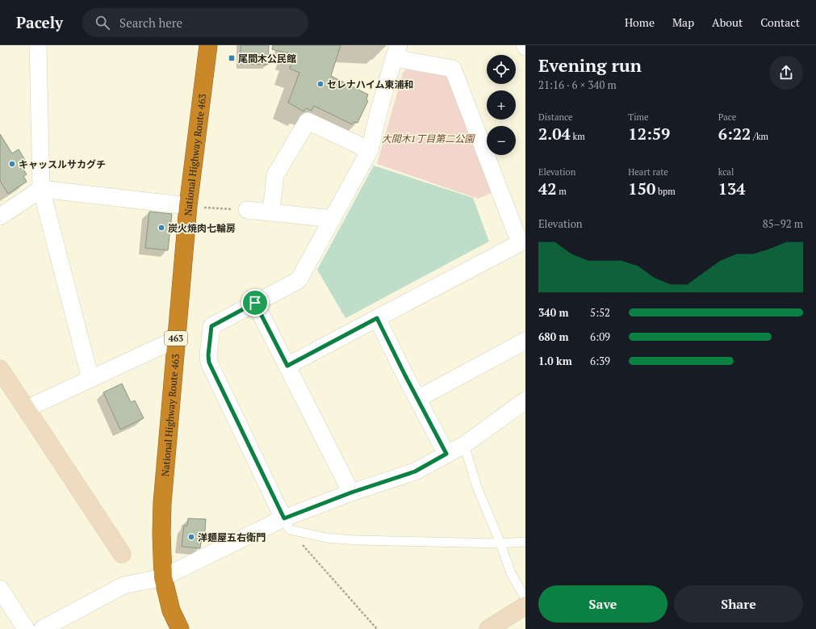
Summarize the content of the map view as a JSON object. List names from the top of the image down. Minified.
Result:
{"streets":{"highway":["National Highway Route 463","463"]},"parks":["大間木1丁目第二公園"],"places":{"transit":["尾間木公民館"],"other":["セレナハイム東浦和","キャッスルサカグチ","炭火焼肉七輪房","洋麺屋五右衛門"]},"page":{"header":"Pacely","search":"Search here","nav":["Home","Map","About","Contact"],"heading":["Evening run","21:16 · 6 × 340 m"],"map_buttons":["+","−"],"stats":[["Distance","2.04 km"],["Time","12:59"],["Pace","6:22 /km"],["Elevation","42 m"],["Heart rate","150 bpm"],["kcal","134"]],"chart":["Elevation","85–92 m"],"list":[{"name":"340 m","note":"5:52"},{"name":"680 m","note":"6:09"},{"name":"1.0 km","note":"6:39"}],"buttons":["Save","Share"]}}
